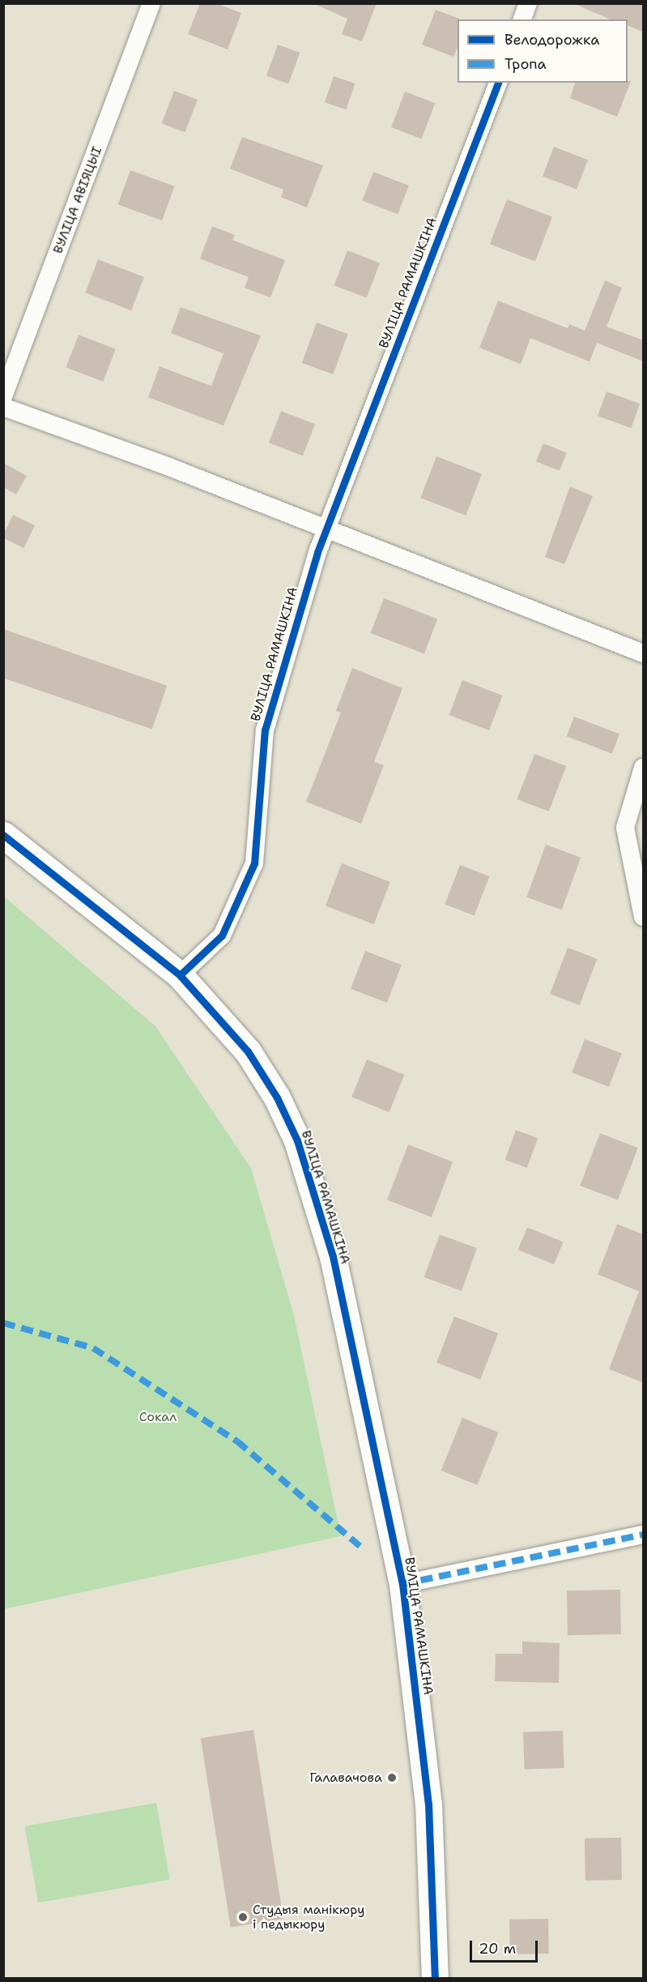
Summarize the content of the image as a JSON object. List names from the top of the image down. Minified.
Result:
{"streets":{"street":["ВУЛІЦА АВІЯЦЫІ","ВУЛІЦА РАМАШКІНА"]},"parks":["Сокал"],"places":["Галавачова","Студыя манікюру і педыкюру"],"legend":["Велодорожка","Тропа"],"scale_bar":"20 m"}
